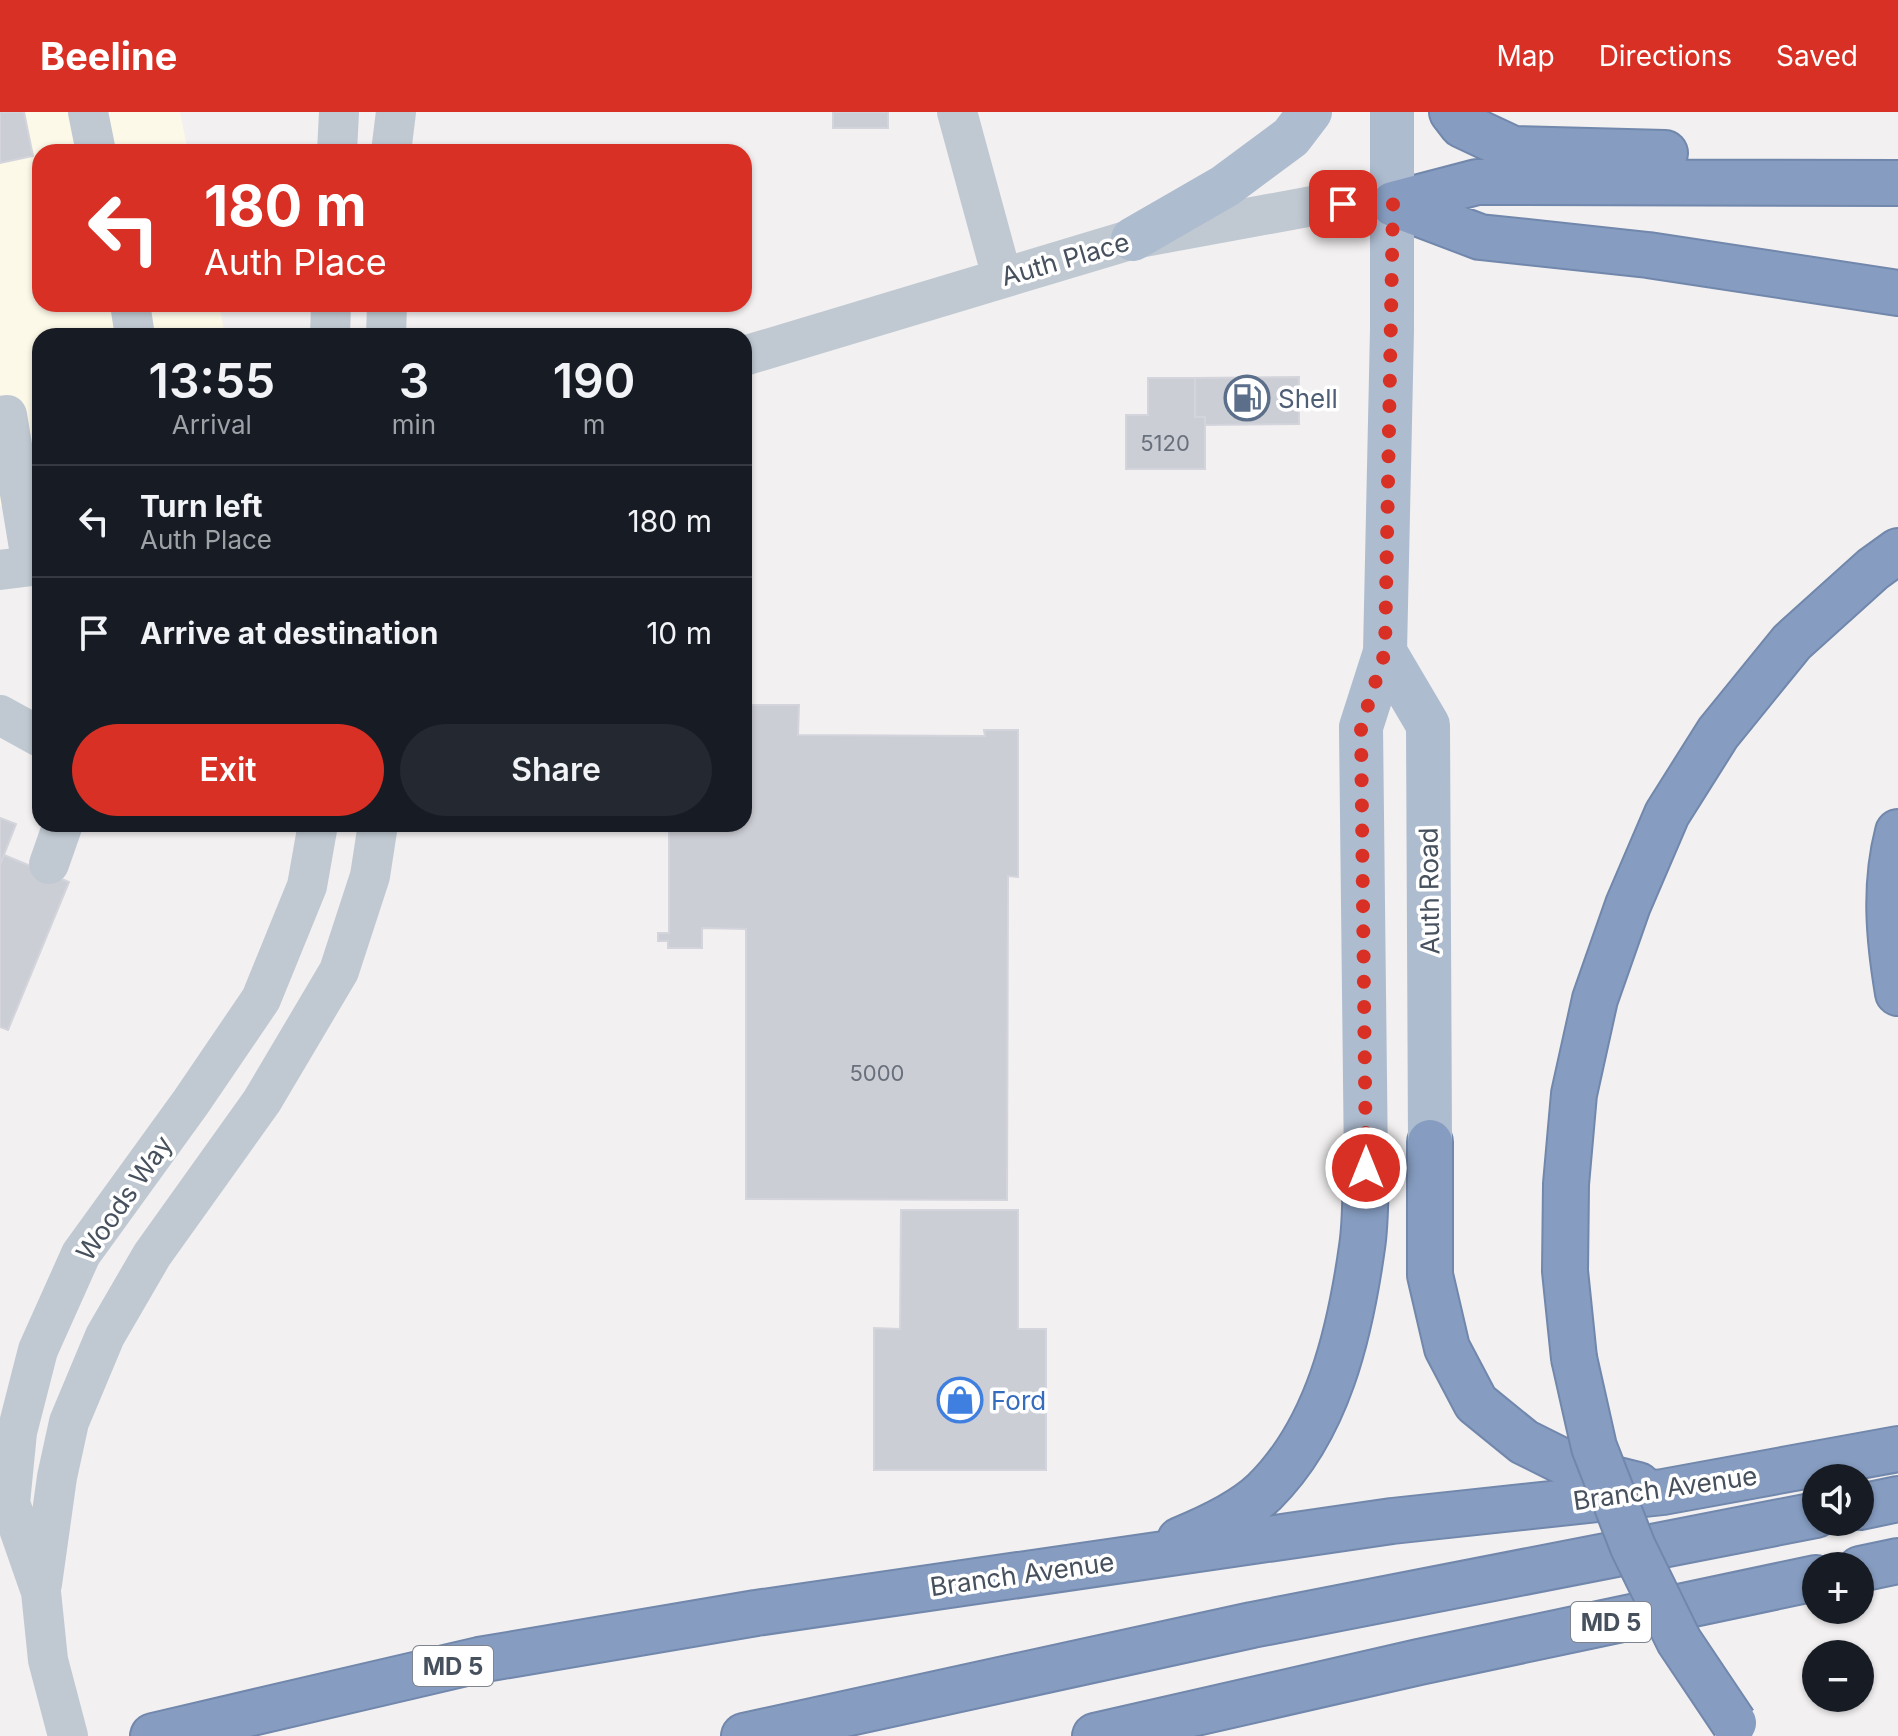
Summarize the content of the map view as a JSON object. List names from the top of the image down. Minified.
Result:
{"streets":{"highway":["Branch Avenue","MD 5"],"main road":["Auth Road"],"street":["Auth Place","Woods Way"]},"places":{"fuel station":["Shell"],"shop":["Ford"]},"house_numbers":["5120","5000"],"page":{"header":"Beeline","nav":["Map","Directions","Saved"],"turn":["180 m","Auth Place"],"eta":["13:55","Arrival","3","min","190","m"],"list":[{"name":"Turn left","note":"Auth Place","value":"180 m"},{"name":"Arrive at destination","value":"10 m"}],"buttons":["Exit","Share"],"map_buttons":["+","−"]}}
